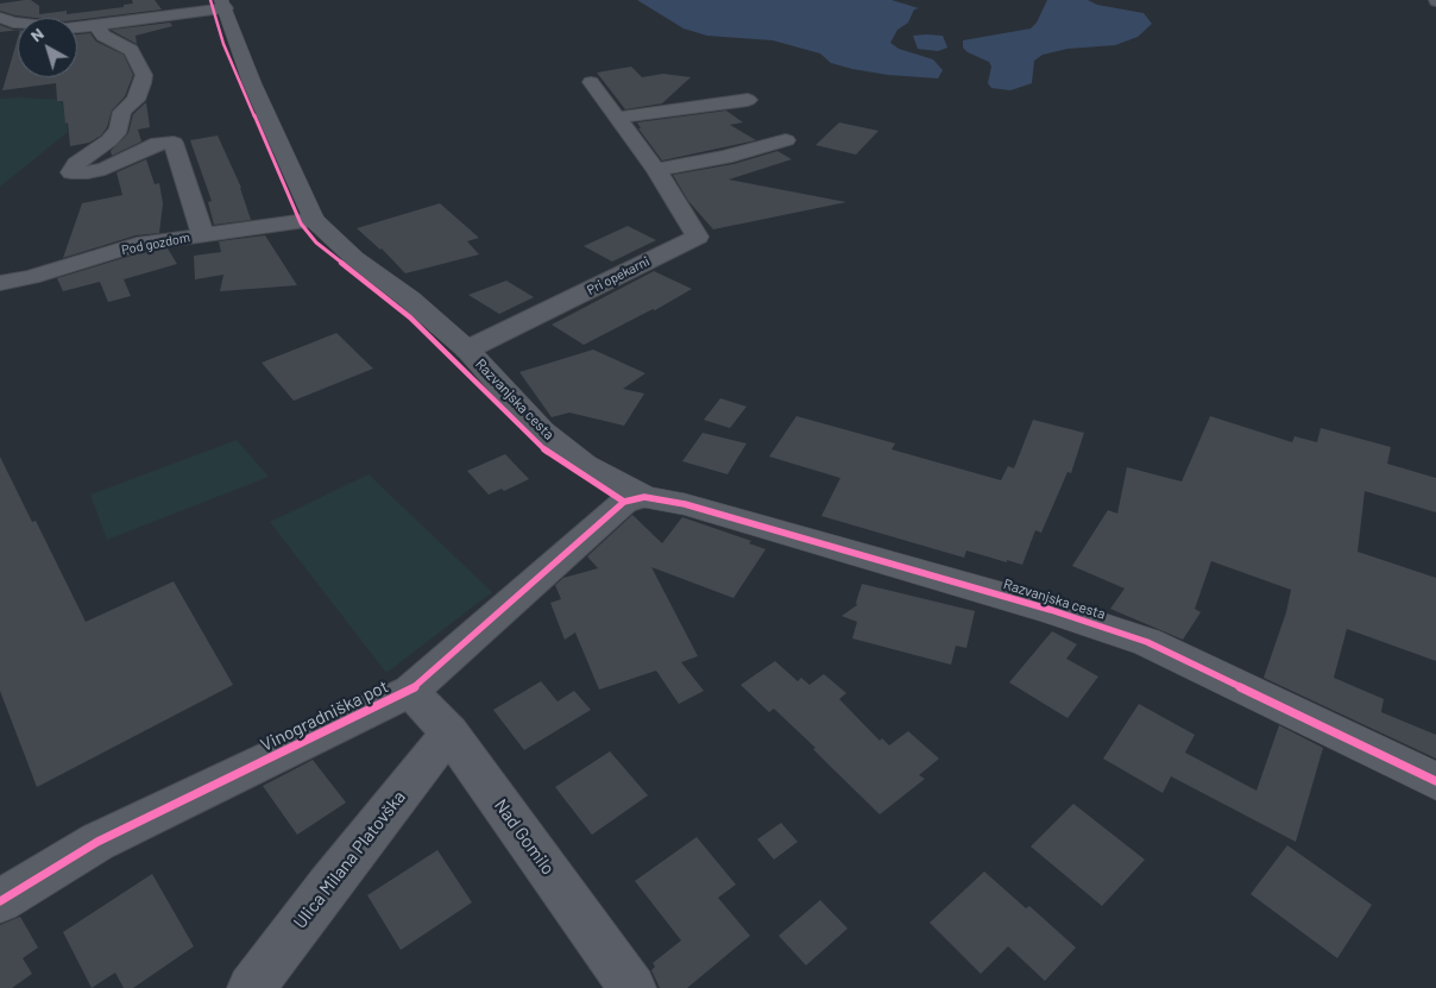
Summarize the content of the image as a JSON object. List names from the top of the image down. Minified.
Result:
{"streets":{"street":["Pod gozdom","Pri opekarni","Razvanjska cesta","Vinogradniška pot","Nad Gomilo","Ulica Milana Platovška"]},"crossings":[["Pod gozdom","Razvanjska cesta"],["Pri opekarni","Razvanjska cesta"],["Razvanjska cesta","Vinogradniška pot"],["Vinogradniška pot","Nad Gomilo"],["Nad Gomilo","Ulica Milana Platovška"]],"north":"top left"}
